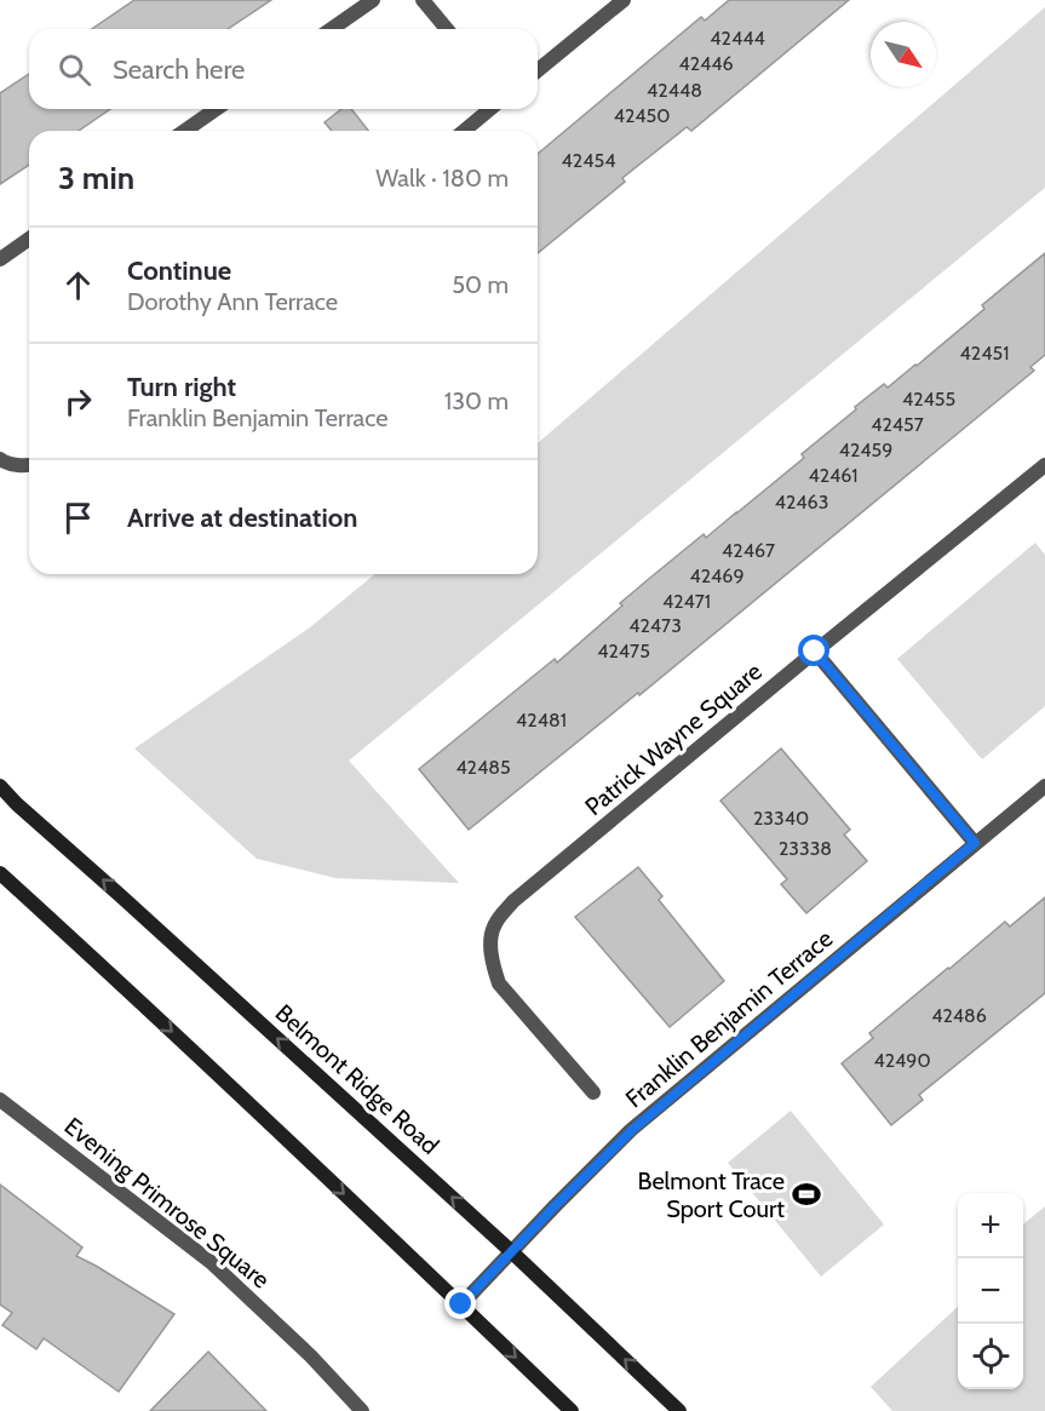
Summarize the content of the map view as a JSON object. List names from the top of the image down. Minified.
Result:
{"streets":{"main road":["Belmont Ridge Road"],"street":["Patrick Wayne Square","Franklin Benjamin Terrace","Evening Primrose Square"]},"crossings":[["Franklin Benjamin Terrace","Belmont Ridge Road"]],"places":{"sports":["Belmont Trace Sport Court"]},"house_numbers":["42444","42446","42448","42450","42454","42451","42455","42457","42459","42461","42463","42467","42469","42471","42473","42475","42481","42485","23340","23338","42486","42490"],"north":"bottom right","page":{"search":"Search here","heading":["3 min","Walk · 180 m"],"list":[["Continue","Dorothy Ann Terrace","50 m"],["Turn right","Franklin Benjamin Terrace","130 m"],"Arrive at destination"],"map_buttons":["+","−"]}}
